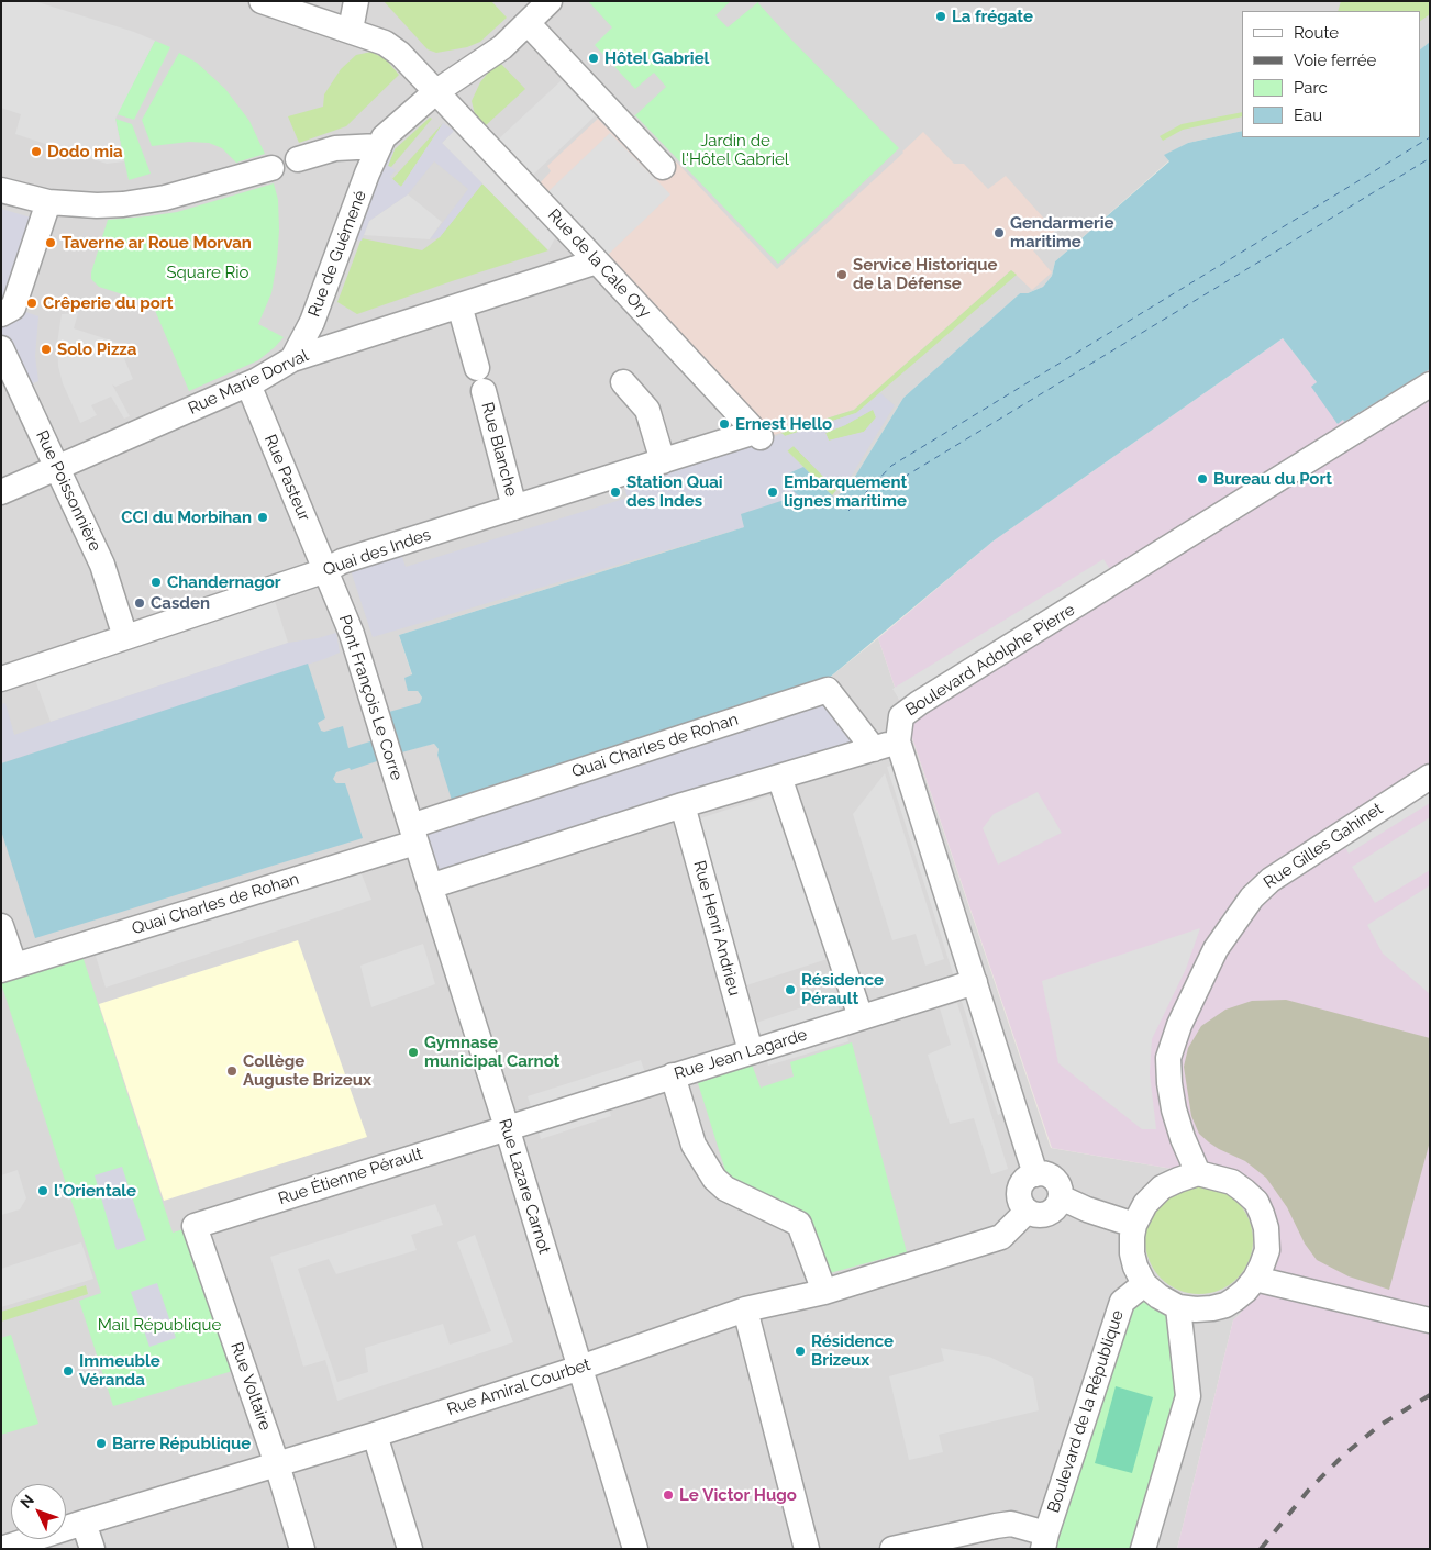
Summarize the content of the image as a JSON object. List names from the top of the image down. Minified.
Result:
{"streets":{"street":["Rue de Guémené","Rue de la Cale Ory","Rue Marie Dorval","Rue Blanche","Rue Pasteur","Rue Poissonnière","Quai des Indes","Boulevard Adolphe Pierre","Pont François Le Corre","Quai Charles de Rohan","Rue Gilles Gahinet","Rue Henri Andrieu","Rue Jean Lagarde","Rue Étienne Pérault","Rue Lazare Carnot","Rue Voltaire","Rue Amiral Courbet","Boulevard de la République"]},"crossings":[["Rue de Guémené","Rue Marie Dorval"],["Rue de la Cale Ory","Rue Marie Dorval"],["Rue de la Cale Ory","Quai des Indes"],["Rue Marie Dorval","Rue Blanche"],["Rue Marie Dorval","Rue Pasteur"],["Rue Marie Dorval","Rue Poissonnière"],["Rue Blanche","Quai des Indes"],["Rue Pasteur","Quai des Indes"],["Rue Pasteur","Pont François Le Corre"],["Rue Poissonnière","Quai des Indes"],["Quai des Indes","Pont François Le Corre"],["Boulevard Adolphe Pierre","Rue Jean Lagarde"],["Boulevard Adolphe Pierre","Rue Amiral Courbet"],["Pont François Le Corre","Quai Charles de Rohan"],["Pont François Le Corre","Rue Lazare Carnot"],["Quai Charles de Rohan","Rue Lazare Carnot"],["Rue Gilles Gahinet","Boulevard de la République"],["Rue Henri Andrieu","Rue Jean Lagarde"],["Rue Jean Lagarde","Rue Étienne Pérault"],["Rue Jean Lagarde","Rue Lazare Carnot"],["Rue Étienne Pérault","Rue Lazare Carnot"],["Rue Étienne Pérault","Rue Voltaire"],["Rue Lazare Carnot","Rue Amiral Courbet"],["Rue Voltaire","Rue Amiral Courbet"]],"parks":["Jardin de l'Hôtel Gabriel","Square Rio","Mail République"],"places":["La frégate","Hôtel Gabriel","Dodo mia","Gendarmerie maritime","Taverne ar Roue Morvan","Service Historique de la Défense","Crêperie du port","Solo Pizza","Ernest Hello","Bureau du Port","Station Quai des Indes","Embarquement lignes maritime","CCI du Morbihan","Chandernagor","Casden","Résidence Pérault","Gymnase municipal Carnot","Collège Auguste Brizeux","l'Orientale","Résidence Brizeux","Immeuble Véranda","Barre République","Le Victor Hugo"],"legend":["Route","Voie ferrée","Parc","Eau"],"north":"top left"}
